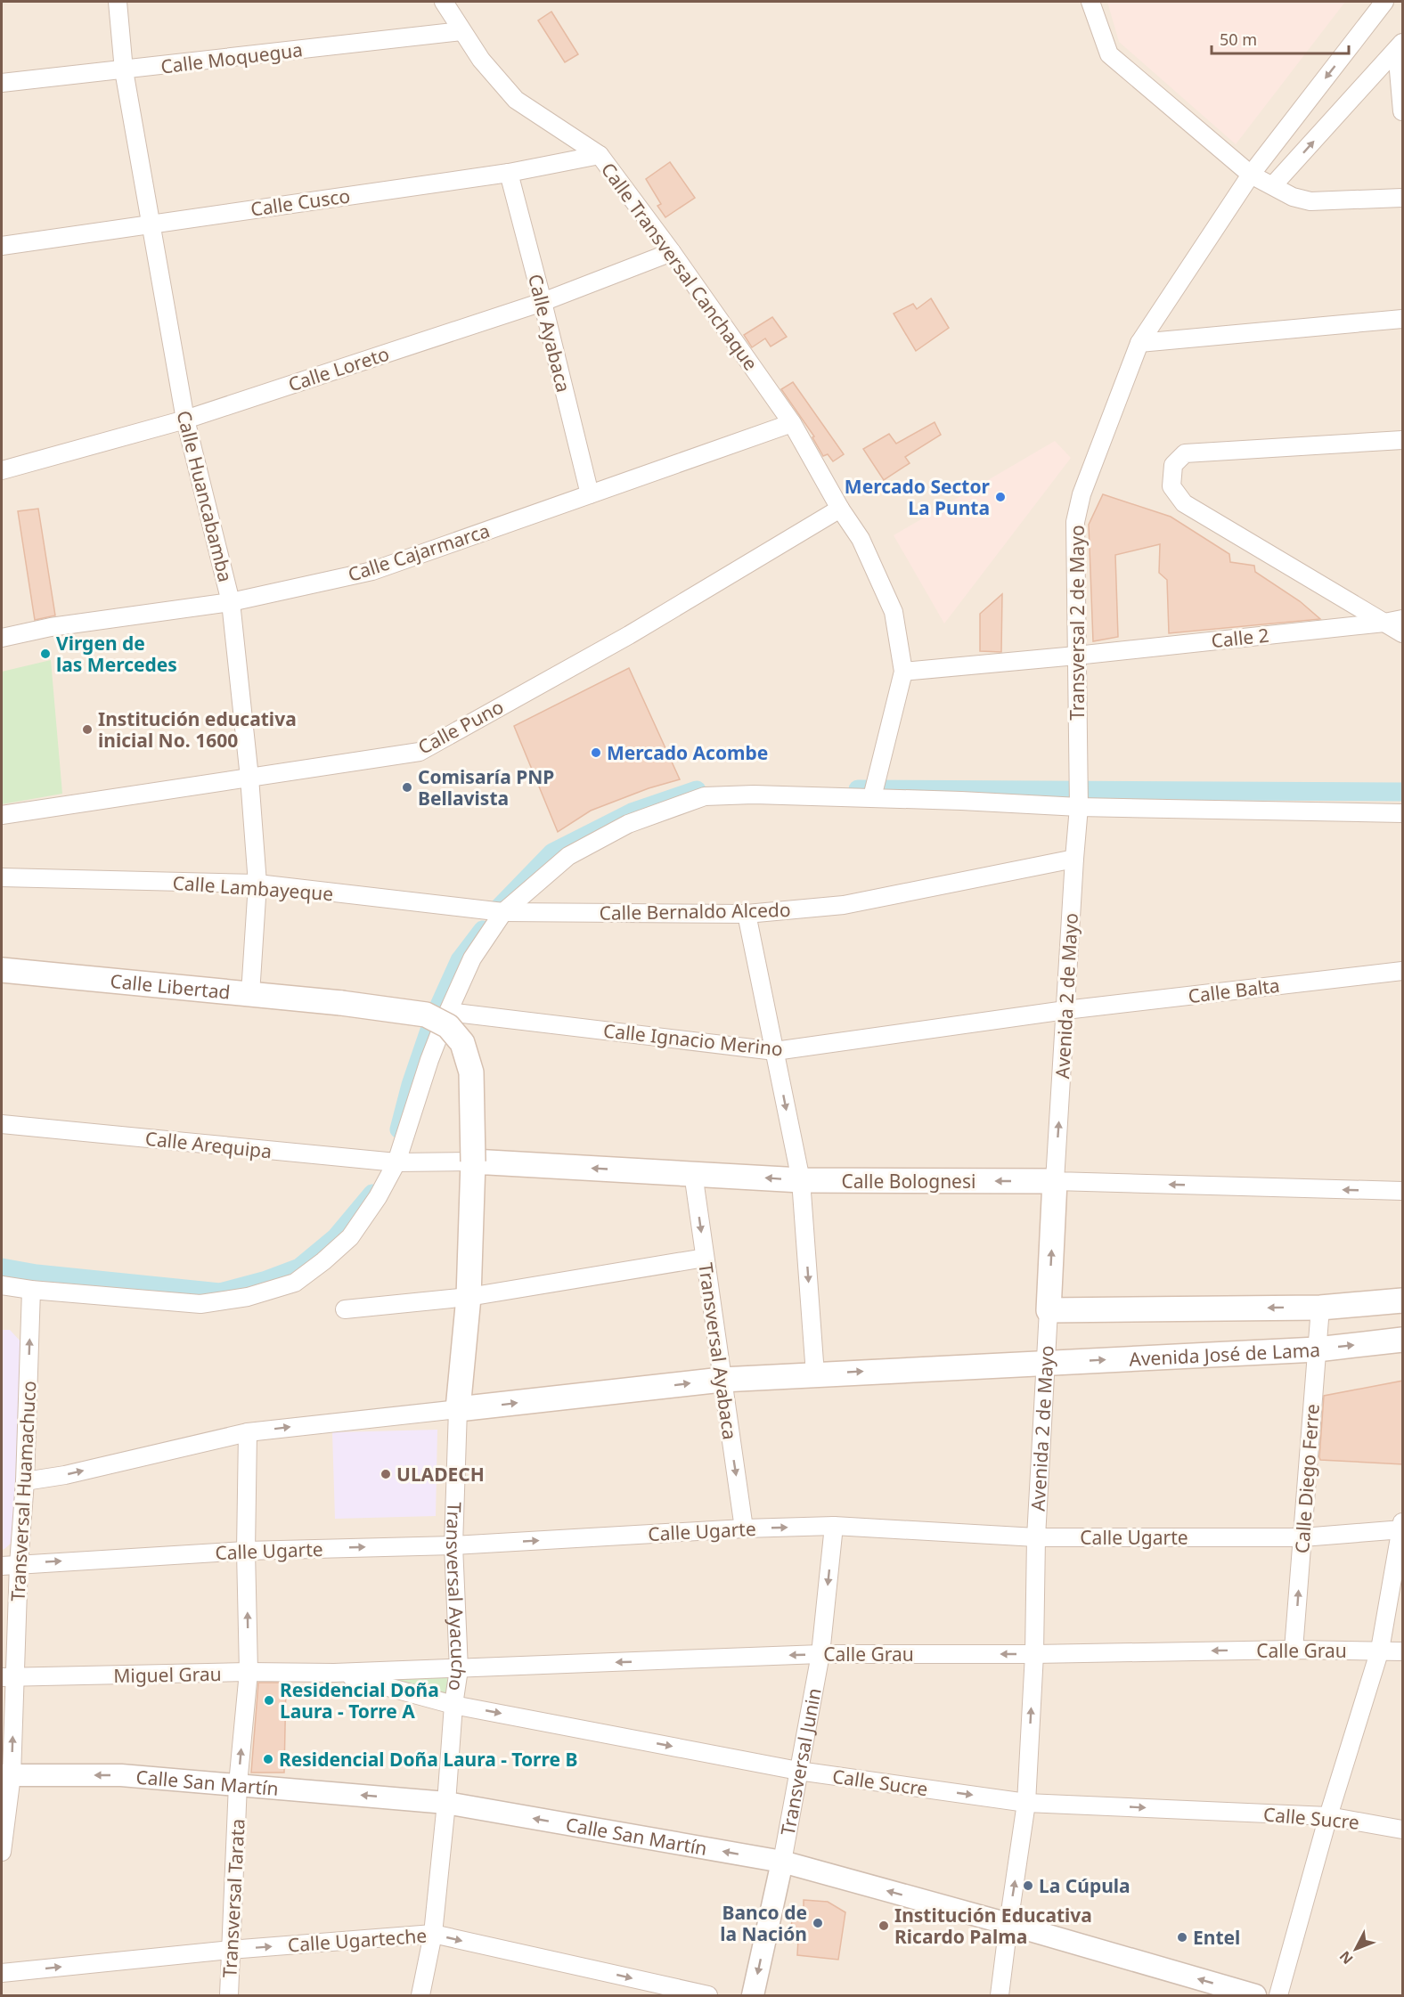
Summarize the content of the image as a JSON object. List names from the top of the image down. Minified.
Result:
{"streets":{"main road":["Calle Libertad","Avenida 2 de Mayo","Calle Bolognesi","Avenida José de Lama","Transversal Ayacucho"],"street":["Calle Moquegua","Calle Cusco","Calle Transversal Canchaque","Calle Ayabaca","Calle Loreto","Calle Huancabamba","Calle Cajarmarca","Transversal 2 de Mayo","Calle 2","Calle Puno","Calle Lambayeque","Calle Bernaldo Alcedo","Calle Balta","Calle Ignacio Merino","Calle Arequipa","Transversal Ayabaca","Calle Diego Ferre","Transversal Huamachuco","Calle Ugarte","Calle Grau","Miguel Grau","Transversal Junin","Calle San Martín","Calle Sucre","Transversal Tarata","Calle Ugarteche"]},"crossings":[["Calle Moquegua","Calle Transversal Canchaque"],["Calle Moquegua","Calle Huancabamba"],["Calle Cusco","Calle Transversal Canchaque"],["Calle Cusco","Calle Ayabaca"],["Calle Cusco","Calle Huancabamba"],["Calle Transversal Canchaque","Calle Loreto"],["Calle Transversal Canchaque","Calle Cajarmarca"],["Calle Transversal Canchaque","Calle 2"],["Calle Transversal Canchaque","Calle Puno"],["Calle Ayabaca","Calle Loreto"],["Calle Ayabaca","Calle Cajarmarca"],["Calle Loreto","Calle Huancabamba"],["Calle Huancabamba","Calle Cajarmarca"],["Calle Huancabamba","Calle Puno"],["Calle Huancabamba","Calle Lambayeque"],["Calle Huancabamba","Calle Libertad"],["Transversal 2 de Mayo","Calle 2"],["Transversal 2 de Mayo","Calle Bernaldo Alcedo"],["Transversal 2 de Mayo","Avenida 2 de Mayo"],["Calle Lambayeque","Calle Bernaldo Alcedo"],["Calle Bernaldo Alcedo","Avenida 2 de Mayo"],["Calle Libertad","Calle Bolognesi"],["Calle Libertad","Transversal Ayacucho"],["Calle Balta","Avenida 2 de Mayo"],["Calle Balta","Calle Ignacio Merino"],["Avenida 2 de Mayo","Calle Ignacio Merino"],["Avenida 2 de Mayo","Calle Bolognesi"],["Avenida 2 de Mayo","Avenida José de Lama"],["Avenida 2 de Mayo","Calle Ugarte"],["Avenida 2 de Mayo","Calle Grau"],["Avenida 2 de Mayo","Calle San Martín"],["Avenida 2 de Mayo","Calle Sucre"],["Calle Arequipa","Calle Bolognesi"],["Calle Bolognesi","Transversal Ayabaca"],["Calle Bolognesi","Transversal Ayacucho"],["Transversal Ayabaca","Avenida José de Lama"],["Transversal Ayabaca","Calle Ugarte"],["Avenida José de Lama","Calle Diego Ferre"],["Avenida José de Lama","Transversal Ayacucho"],["Calle Diego Ferre","Calle Ugarte"],["Calle Diego Ferre","Calle Grau"],["Transversal Huamachuco","Calle Ugarte"],["Transversal Huamachuco","Miguel Grau"],["Transversal Huamachuco","Calle San Martín"],["Calle Ugarte","Transversal Ayacucho"],["Calle Ugarte","Transversal Junin"],["Calle Ugarte","Transversal Tarata"],["Transversal Ayacucho","Calle Grau"],["Transversal Ayacucho","Calle San Martín"],["Transversal Ayacucho","Calle Sucre"],["Transversal Ayacucho","Calle Ugarteche"],["Calle Grau","Miguel Grau"],["Calle Grau","Transversal Junin"],["Calle Grau","Calle Sucre"],["Miguel Grau","Calle Sucre"],["Miguel Grau","Transversal Tarata"],["Transversal Junin","Calle San Martín"],["Transversal Junin","Calle Sucre"],["Calle San Martín","Transversal Tarata"],["Transversal Tarata","Calle Ugarteche"]],"one_way":["Avenida 2 de Mayo","Calle Bolognesi","Transversal Huamachuco","Calle Grau","Transversal Junin","Calle San Martín","Calle Sucre","Transversal Tarata","Calle Ugarteche"],"places":["Mercado Sector La Punta","Virgen de las Mercedes","Institución educativa inicial No. 1600","Mercado Acombe","Comisaría PNP Bellavista","ULADECH","Residencial Doña Laura - Torre A","Residencial Doña Laura - Torre B","La Cúpula","Banco de la Nación","Institución Educativa Ricardo Palma","Entel"],"scale_bar":"50 m","north":"bottom left"}
